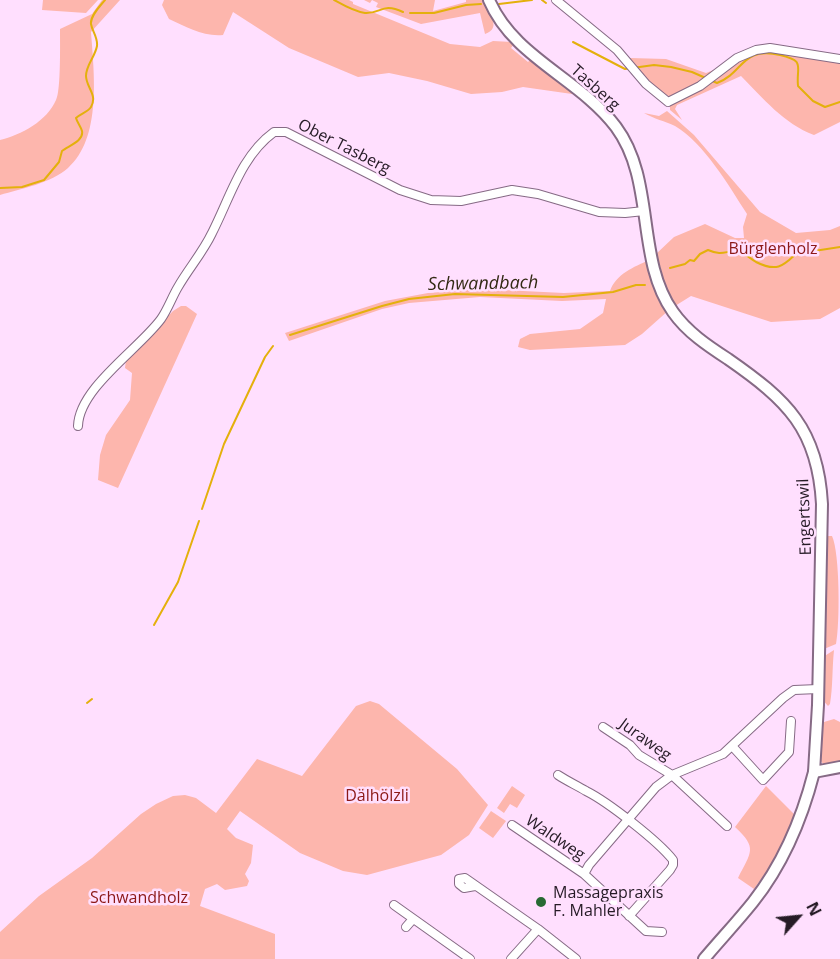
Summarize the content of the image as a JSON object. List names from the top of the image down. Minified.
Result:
{"streets":{"main road":["Tasberg","Engertswil"],"street":["Ober Tasberg","Juraweg","Waldweg"]},"crossings":[["Tasberg","Ober Tasberg"],["Tasberg","Engertswil"]],"water":["Schwandbach"],"parks":["Bürglenholz","Dälhölzli","Schwandholz"],"places":["Massagepraxis F. Mahler"],"north":"top right"}
